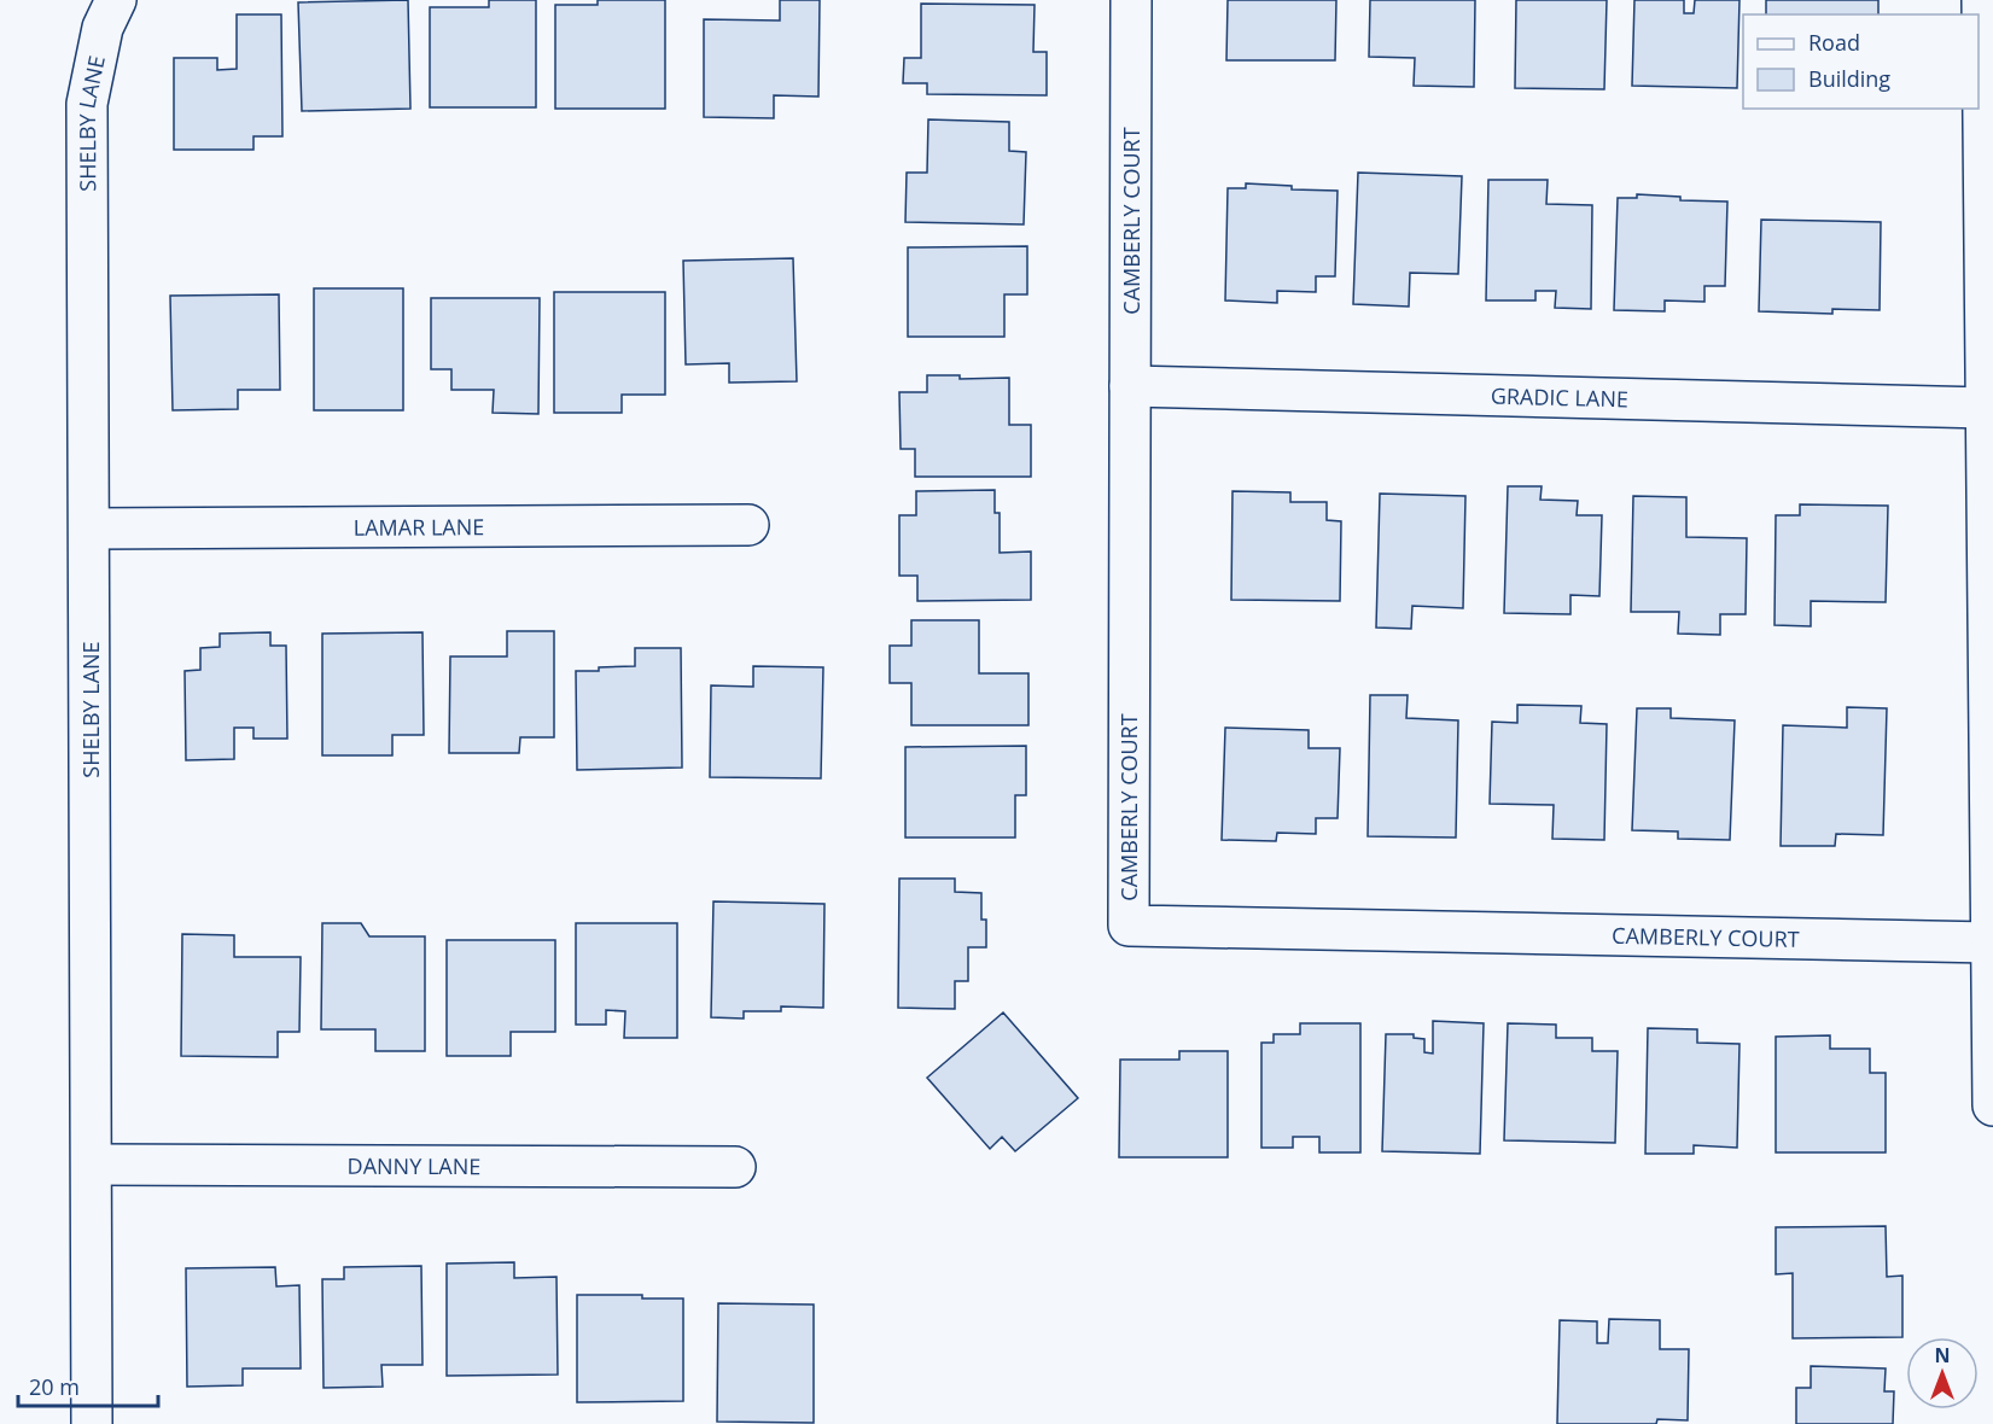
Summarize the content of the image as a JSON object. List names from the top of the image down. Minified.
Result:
{"streets":{"street":["SHELBY LANE","CAMBERLY COURT","GRADIC LANE","LAMAR LANE","DANNY LANE"]},"crossings":[["SHELBY LANE","LAMAR LANE"],["SHELBY LANE","DANNY LANE"],["CAMBERLY COURT","GRADIC LANE"]],"legend":["Road","Building"],"scale_bar":"20 m","north":"top"}
